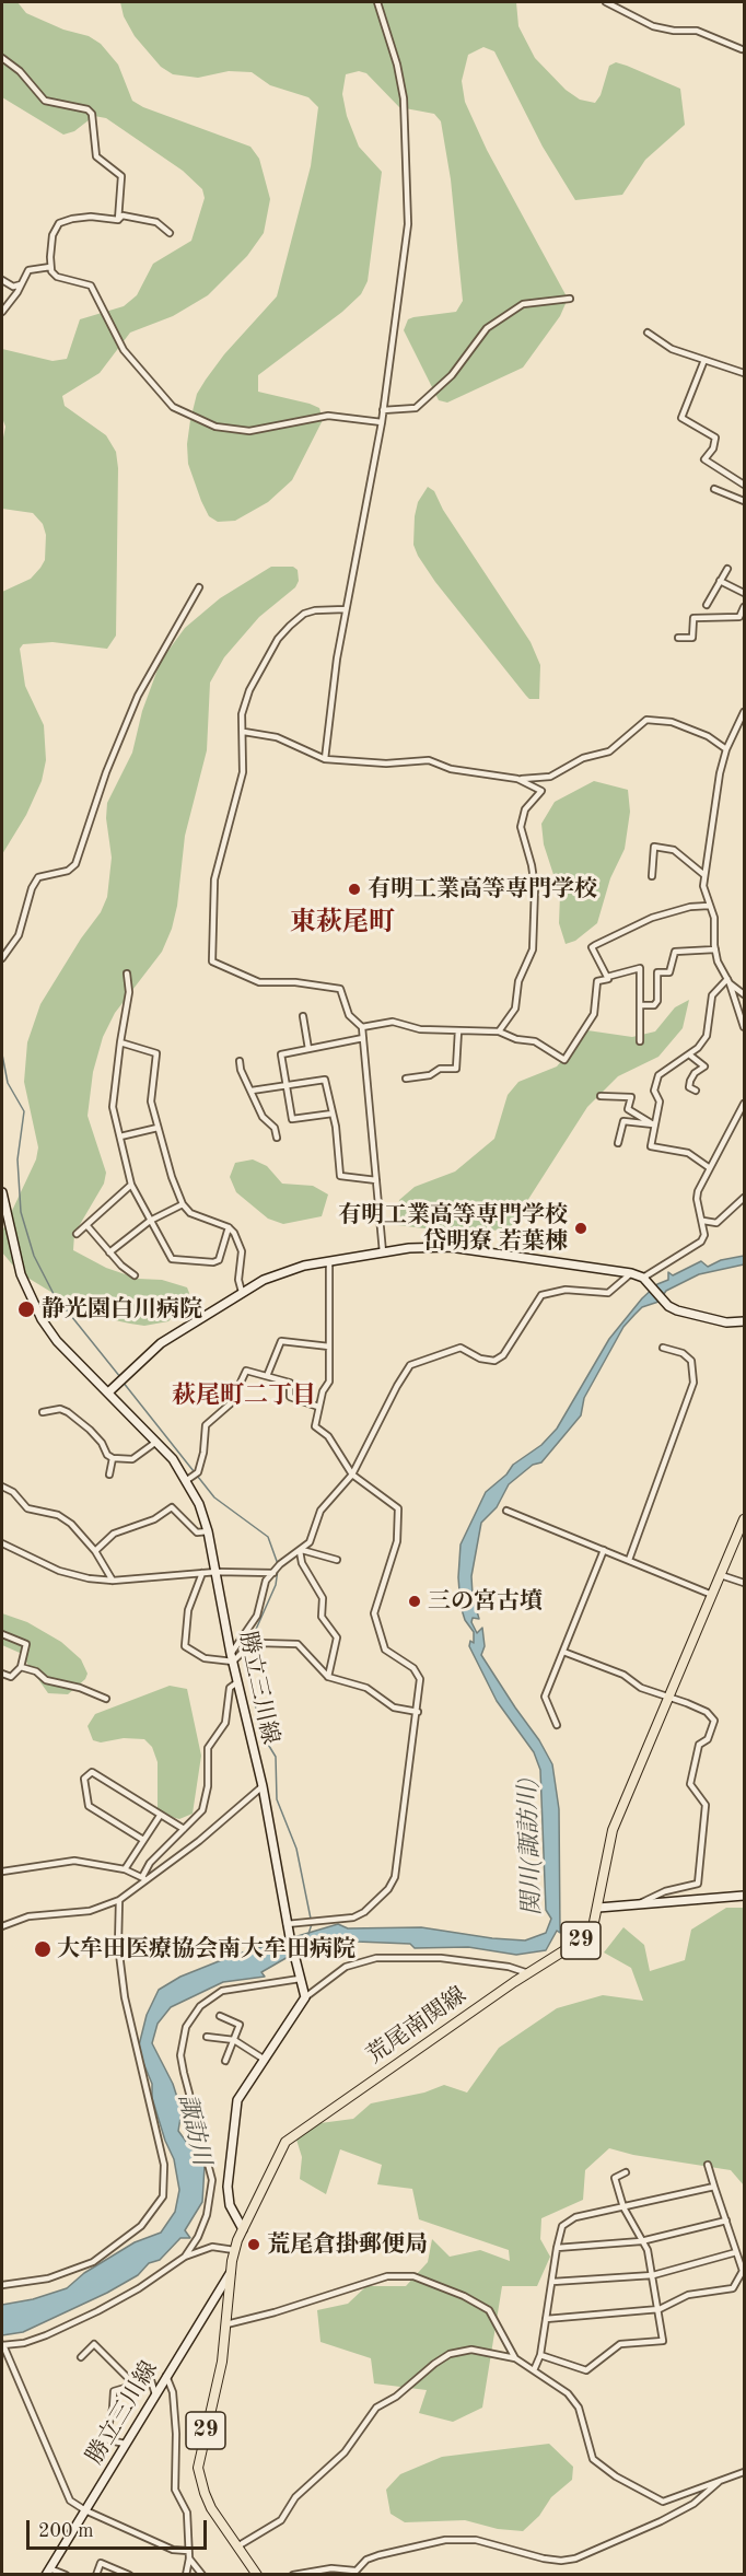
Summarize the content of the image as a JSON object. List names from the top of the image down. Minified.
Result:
{"streets":{"main road":["勝立三川線","29","荒尾南関線"]},"crossings":[["勝立三川線","荒尾南関線"]],"districts":["東萩尾町","萩尾町二丁目"],"water":["関川(諏訪川)","諏訪川"],"places":["有明工業高等専門学校","有明工業高等専門学校 岱明寮 若葉棟","静光園白川病院","三の宮古墳","大牟田医療協会南大牟田病院","荒尾倉掛郵便局"],"scale_bar":"200 m"}
